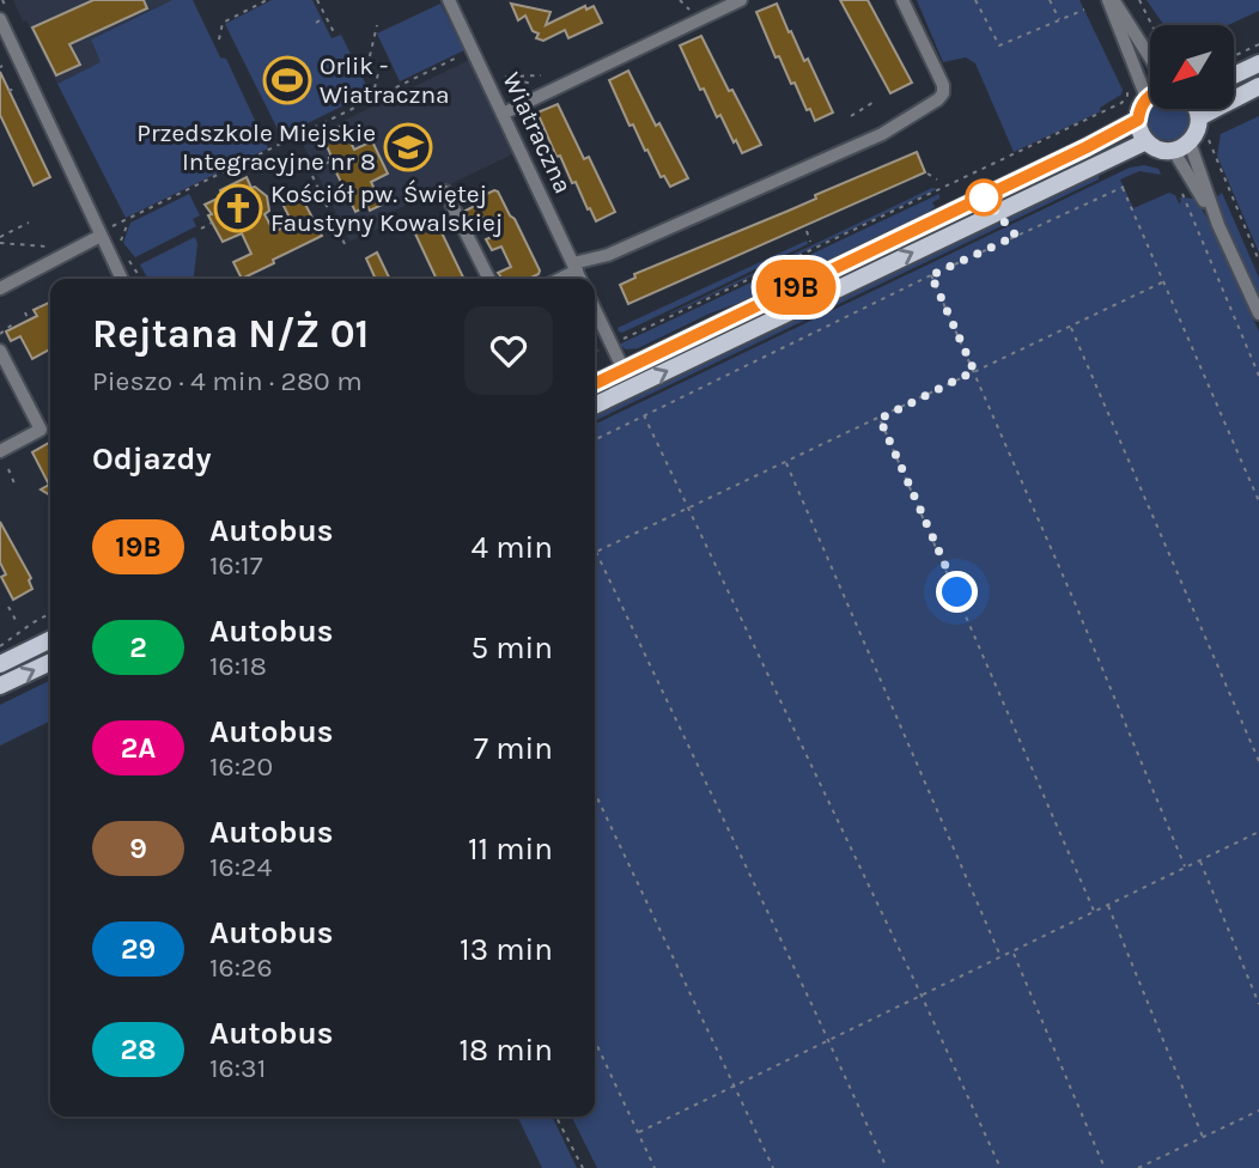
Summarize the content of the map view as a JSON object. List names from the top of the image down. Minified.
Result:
{"streets":{"street":["Wiatraczna"]},"places":{"sports":["Orlik - Wiatraczna"],"school or university":["Przedszkole Miejskie Integracyjne nr 8"],"church":["Kościół pw. Świętej Faustyny Kowalskiej"]},"lines":["bus line 19B"],"north":"bottom left","page":{"on_map":"19B","heading":[["Rejtana N/Ż 01","Pieszo · 4 min · 280 m"],"Odjazdy"],"list":[{"mark":"19B","name":"Autobus","note":"16:17","value":"4 min"},{"mark":"2","name":"Autobus","note":"16:18","value":"5 min"},{"mark":"2A","name":"Autobus","note":"16:20","value":"7 min"},{"mark":"9","name":"Autobus","note":"16:24","value":"11 min"},{"mark":"29","name":"Autobus","note":"16:26","value":"13 min"},{"mark":"28","name":"Autobus","note":"16:31","value":"18 min"}]}}
